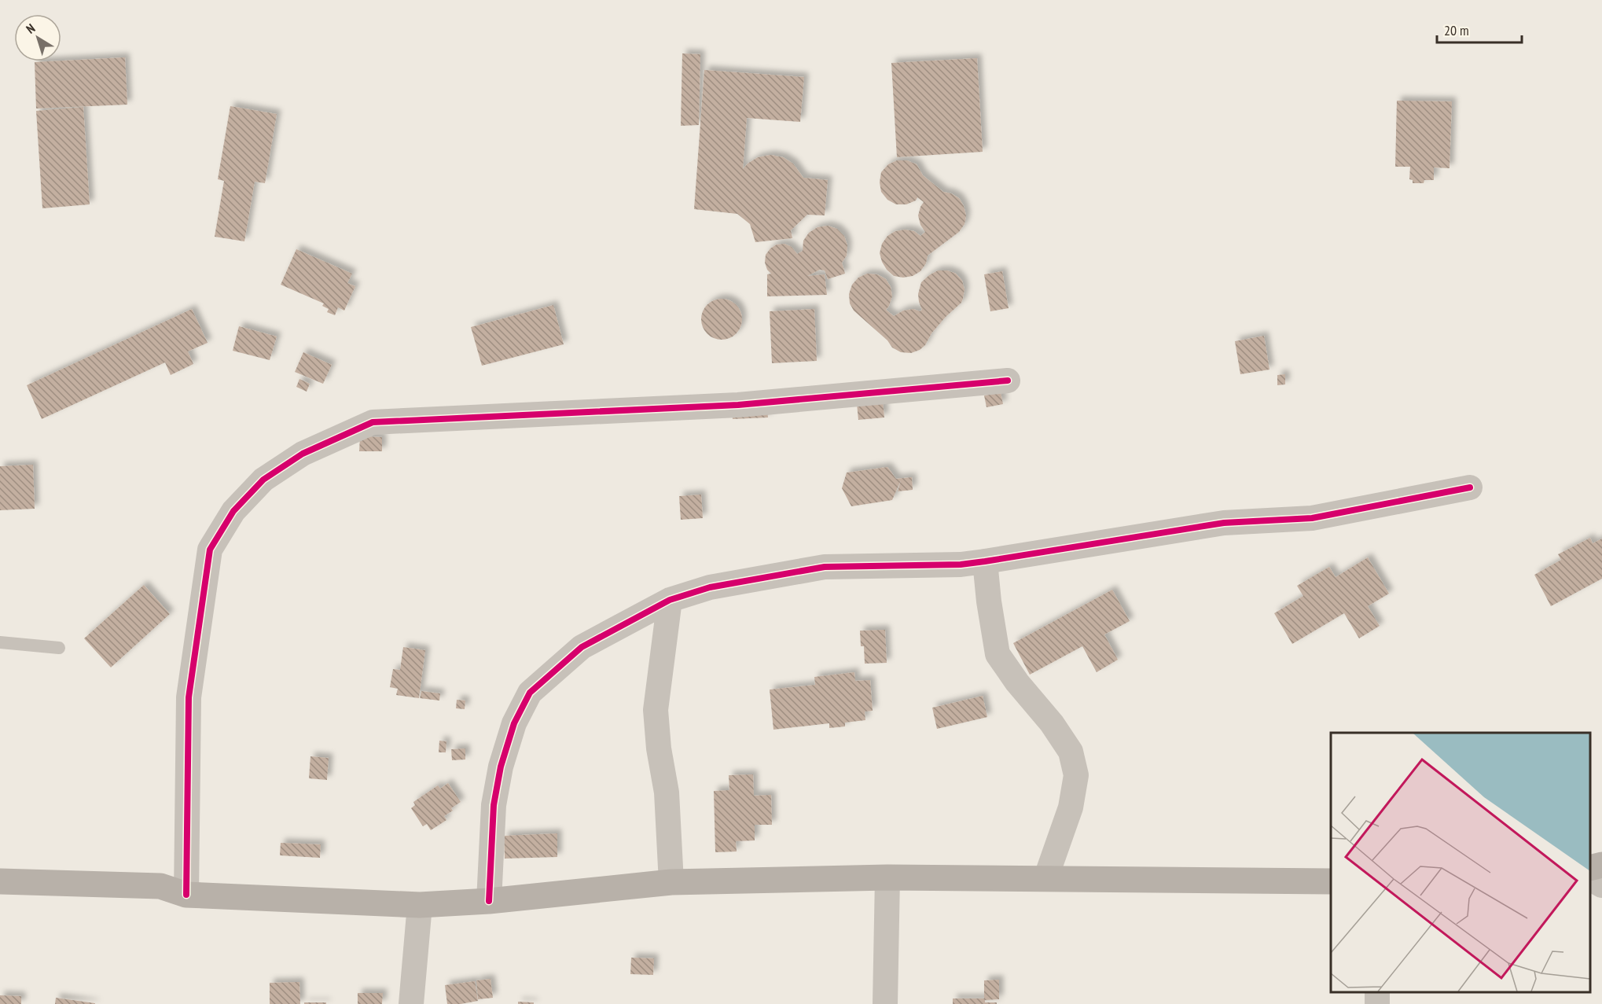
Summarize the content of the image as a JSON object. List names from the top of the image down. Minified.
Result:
{"scale_bar":"20 m","north":"top left"}
